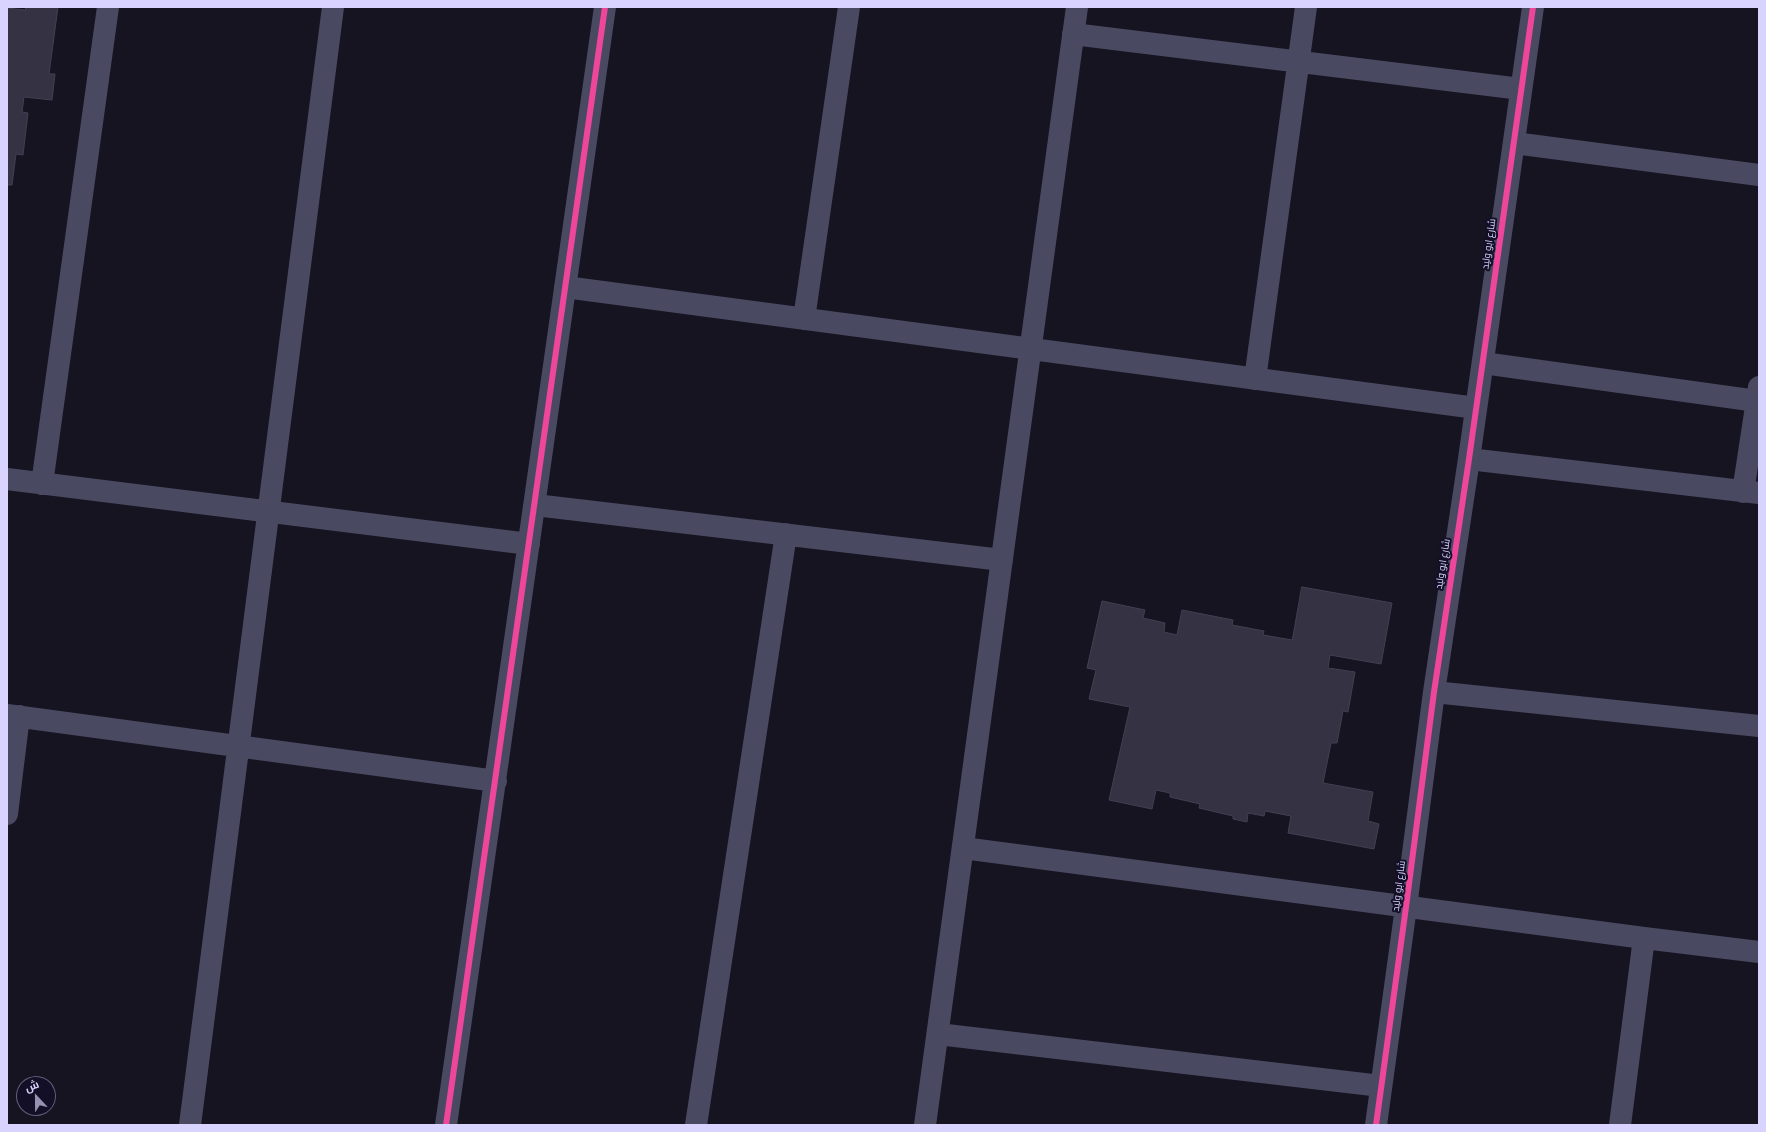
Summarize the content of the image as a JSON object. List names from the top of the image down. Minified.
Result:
{"streets":{"street":["شارع ابو وليد"]},"north":"top"}
